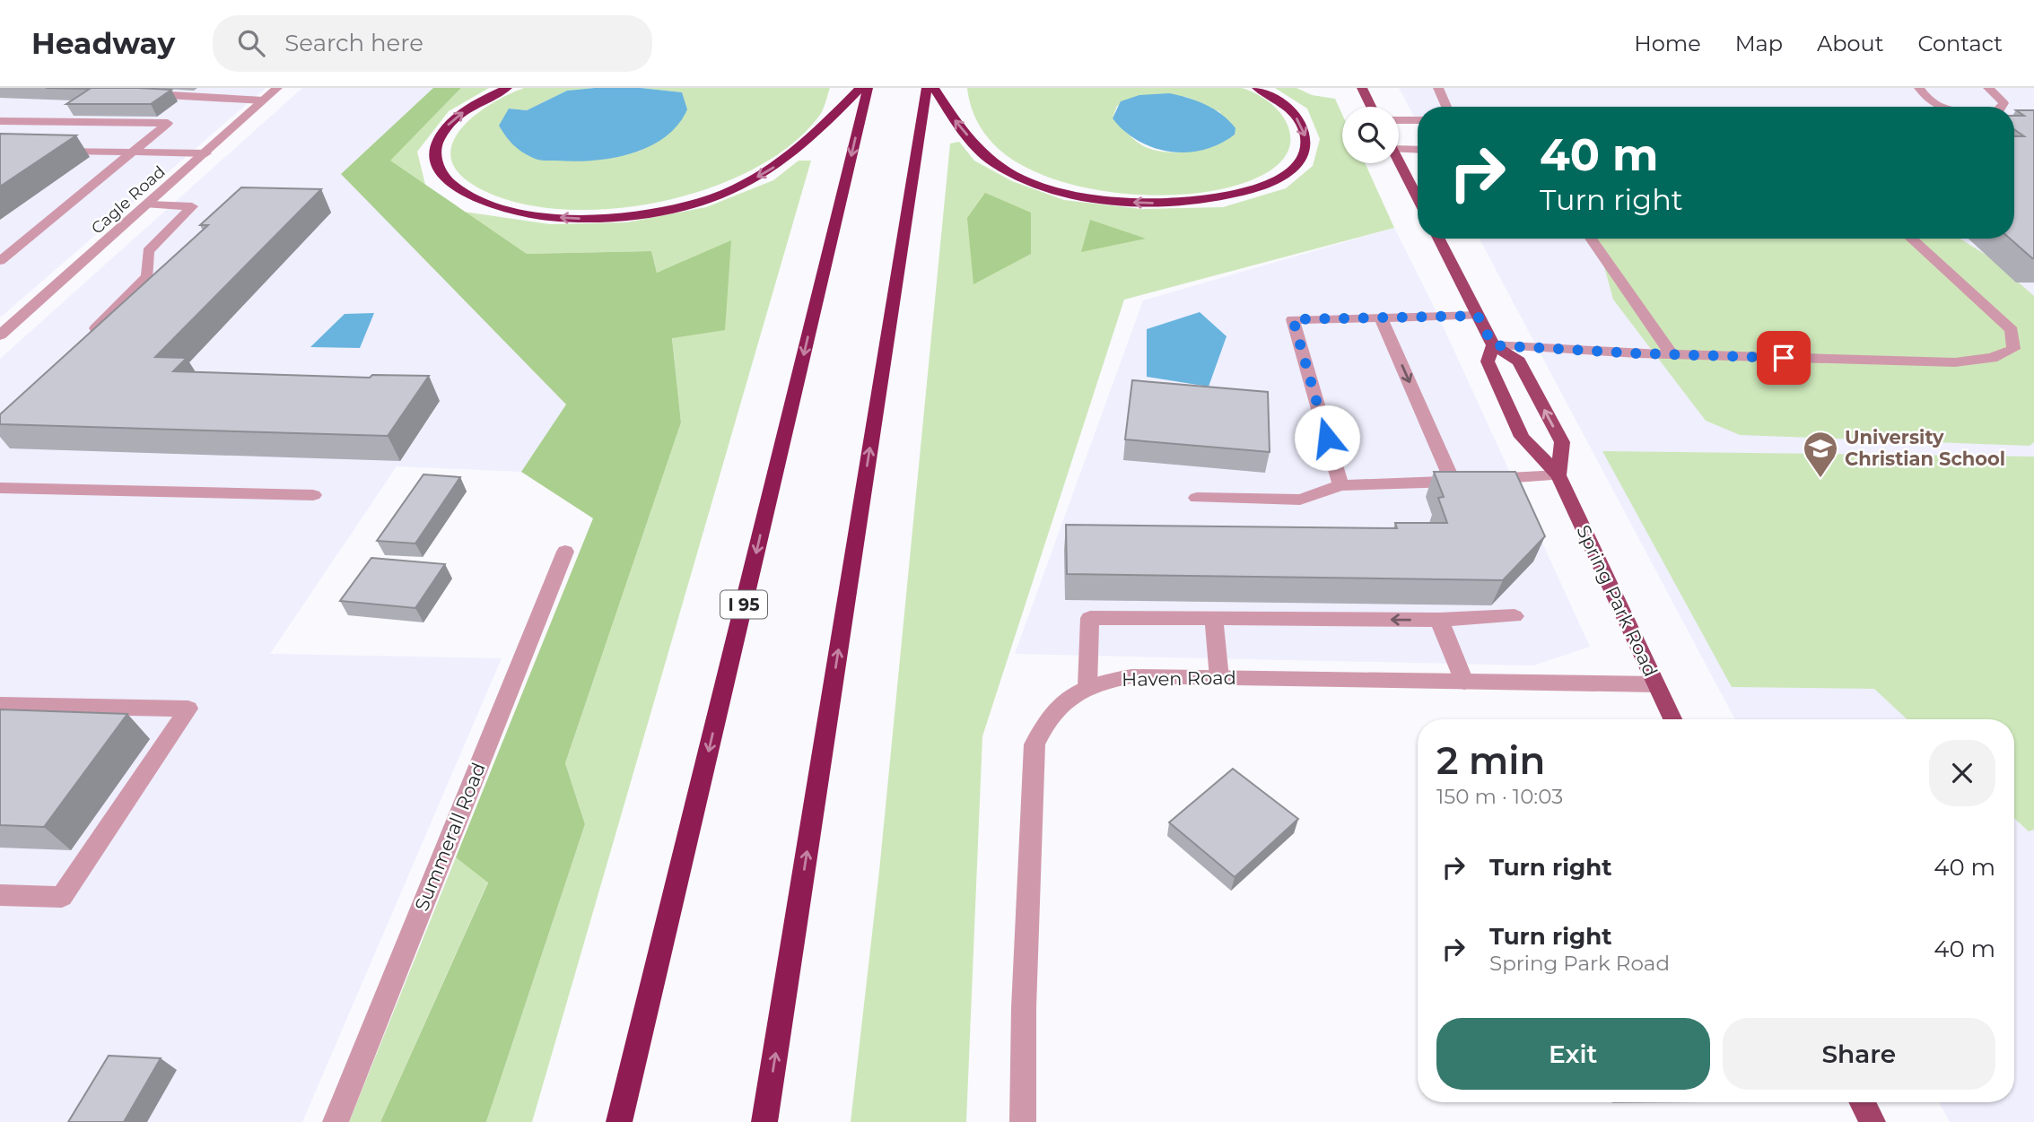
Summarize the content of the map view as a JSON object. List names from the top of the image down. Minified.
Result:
{"streets":{"highway":["I 95"],"main road":["Spring Park Road"],"street":["Cagle Road","Haven Road","Summerall Road"]},"crossings":[["Spring Park Road","Haven Road"]],"places":{"school or university":["University Christian School"]},"page":{"header":"Headway","search":"Search here","nav":["Home","Map","About","Contact"],"turn":["40 m","Turn right"],"heading":["2 min","150 m · 10:03"],"list":[{"name":"Turn right","value":"40 m"},{"name":"Turn right","note":"Spring Park Road","value":"40 m"}],"buttons":["Exit","Share"]}}
